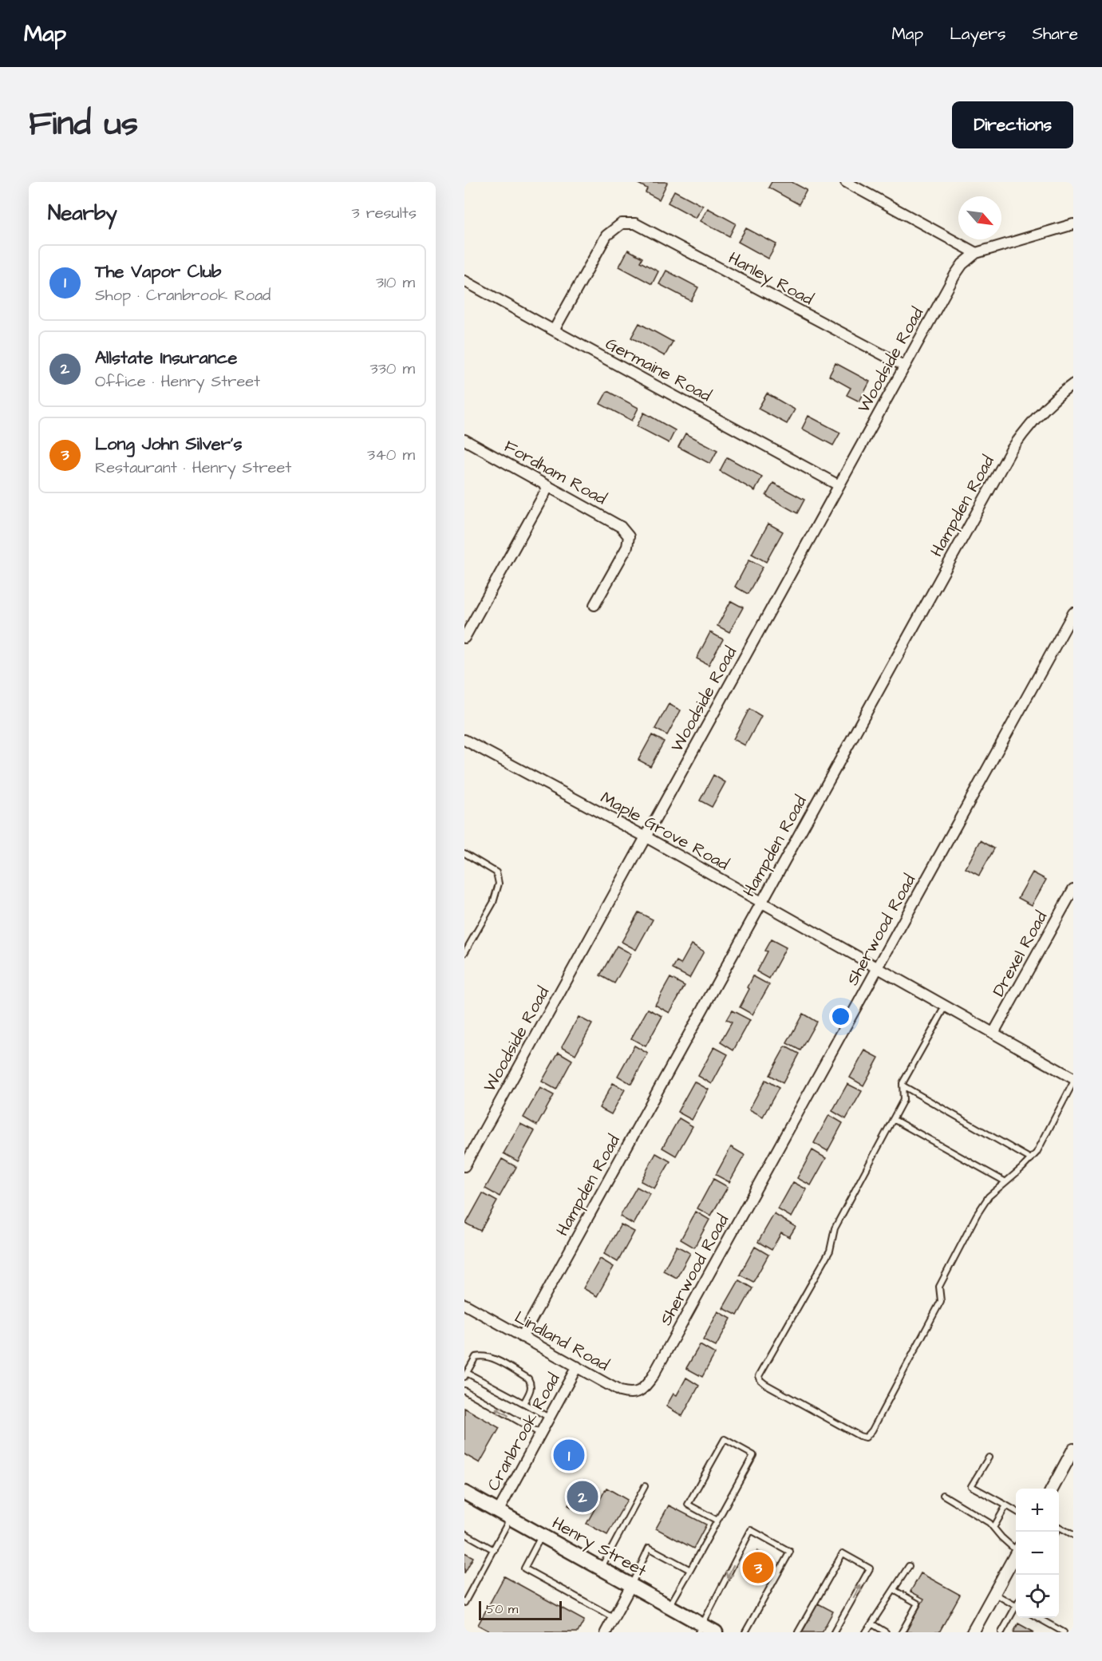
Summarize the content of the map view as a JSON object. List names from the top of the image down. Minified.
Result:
{"streets":{"main road":["Henry Street"],"street":["Hanley Road","Woodside Road","Germaine Road","Fordham Road","Hampden Road","Maple Grove Road","Sherwood Road","Drexel Road","Lindland Road","Cranbrook Road"]},"crossings":[["Hanley Road","Woodside Road"],["Hanley Road","Germaine Road"],["Woodside Road","Germaine Road"],["Woodside Road","Maple Grove Road"],["Hampden Road","Maple Grove Road"],["Hampden Road","Lindland Road"],["Maple Grove Road","Sherwood Road"],["Maple Grove Road","Drexel Road"],["Sherwood Road","Lindland Road"],["Lindland Road","Cranbrook Road"],["Cranbrook Road","Henry Street"]],"scale_bar":"50 m","north":"bottom right","page":{"header":"Map","nav":["Map","Layers","Share"],"title":"Find us","buttons":"Directions","heading":["Nearby","3 results"],"list":[{"mark":"1","name":"The Vapor Club","note":"Shop · Cranbrook Road","value":"310 m"},{"mark":"2","name":"Allstate Insurance","note":"Office · Henry Street","value":"330 m"},{"mark":"3","name":"Long John Silver's","note":"Restaurant · Henry Street","value":"340 m"}],"pins":["1","2","3"],"map_buttons":["+","−"],"scale":"50 m"}}
